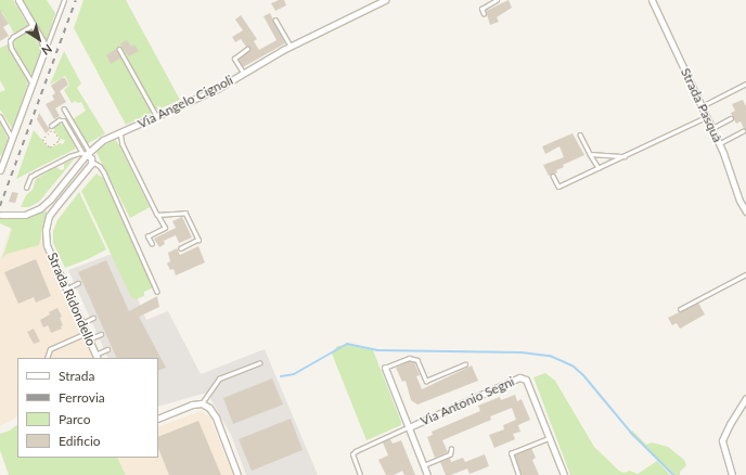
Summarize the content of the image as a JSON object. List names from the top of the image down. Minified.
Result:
{"streets":{"street":["Via Angelo Cignoli","Strada Pasquà","Strada Ridondello","Via Antonio Segni"]},"legend":["Strada","Ferrovia","Parco","Edificio"],"north":"bottom right"}
